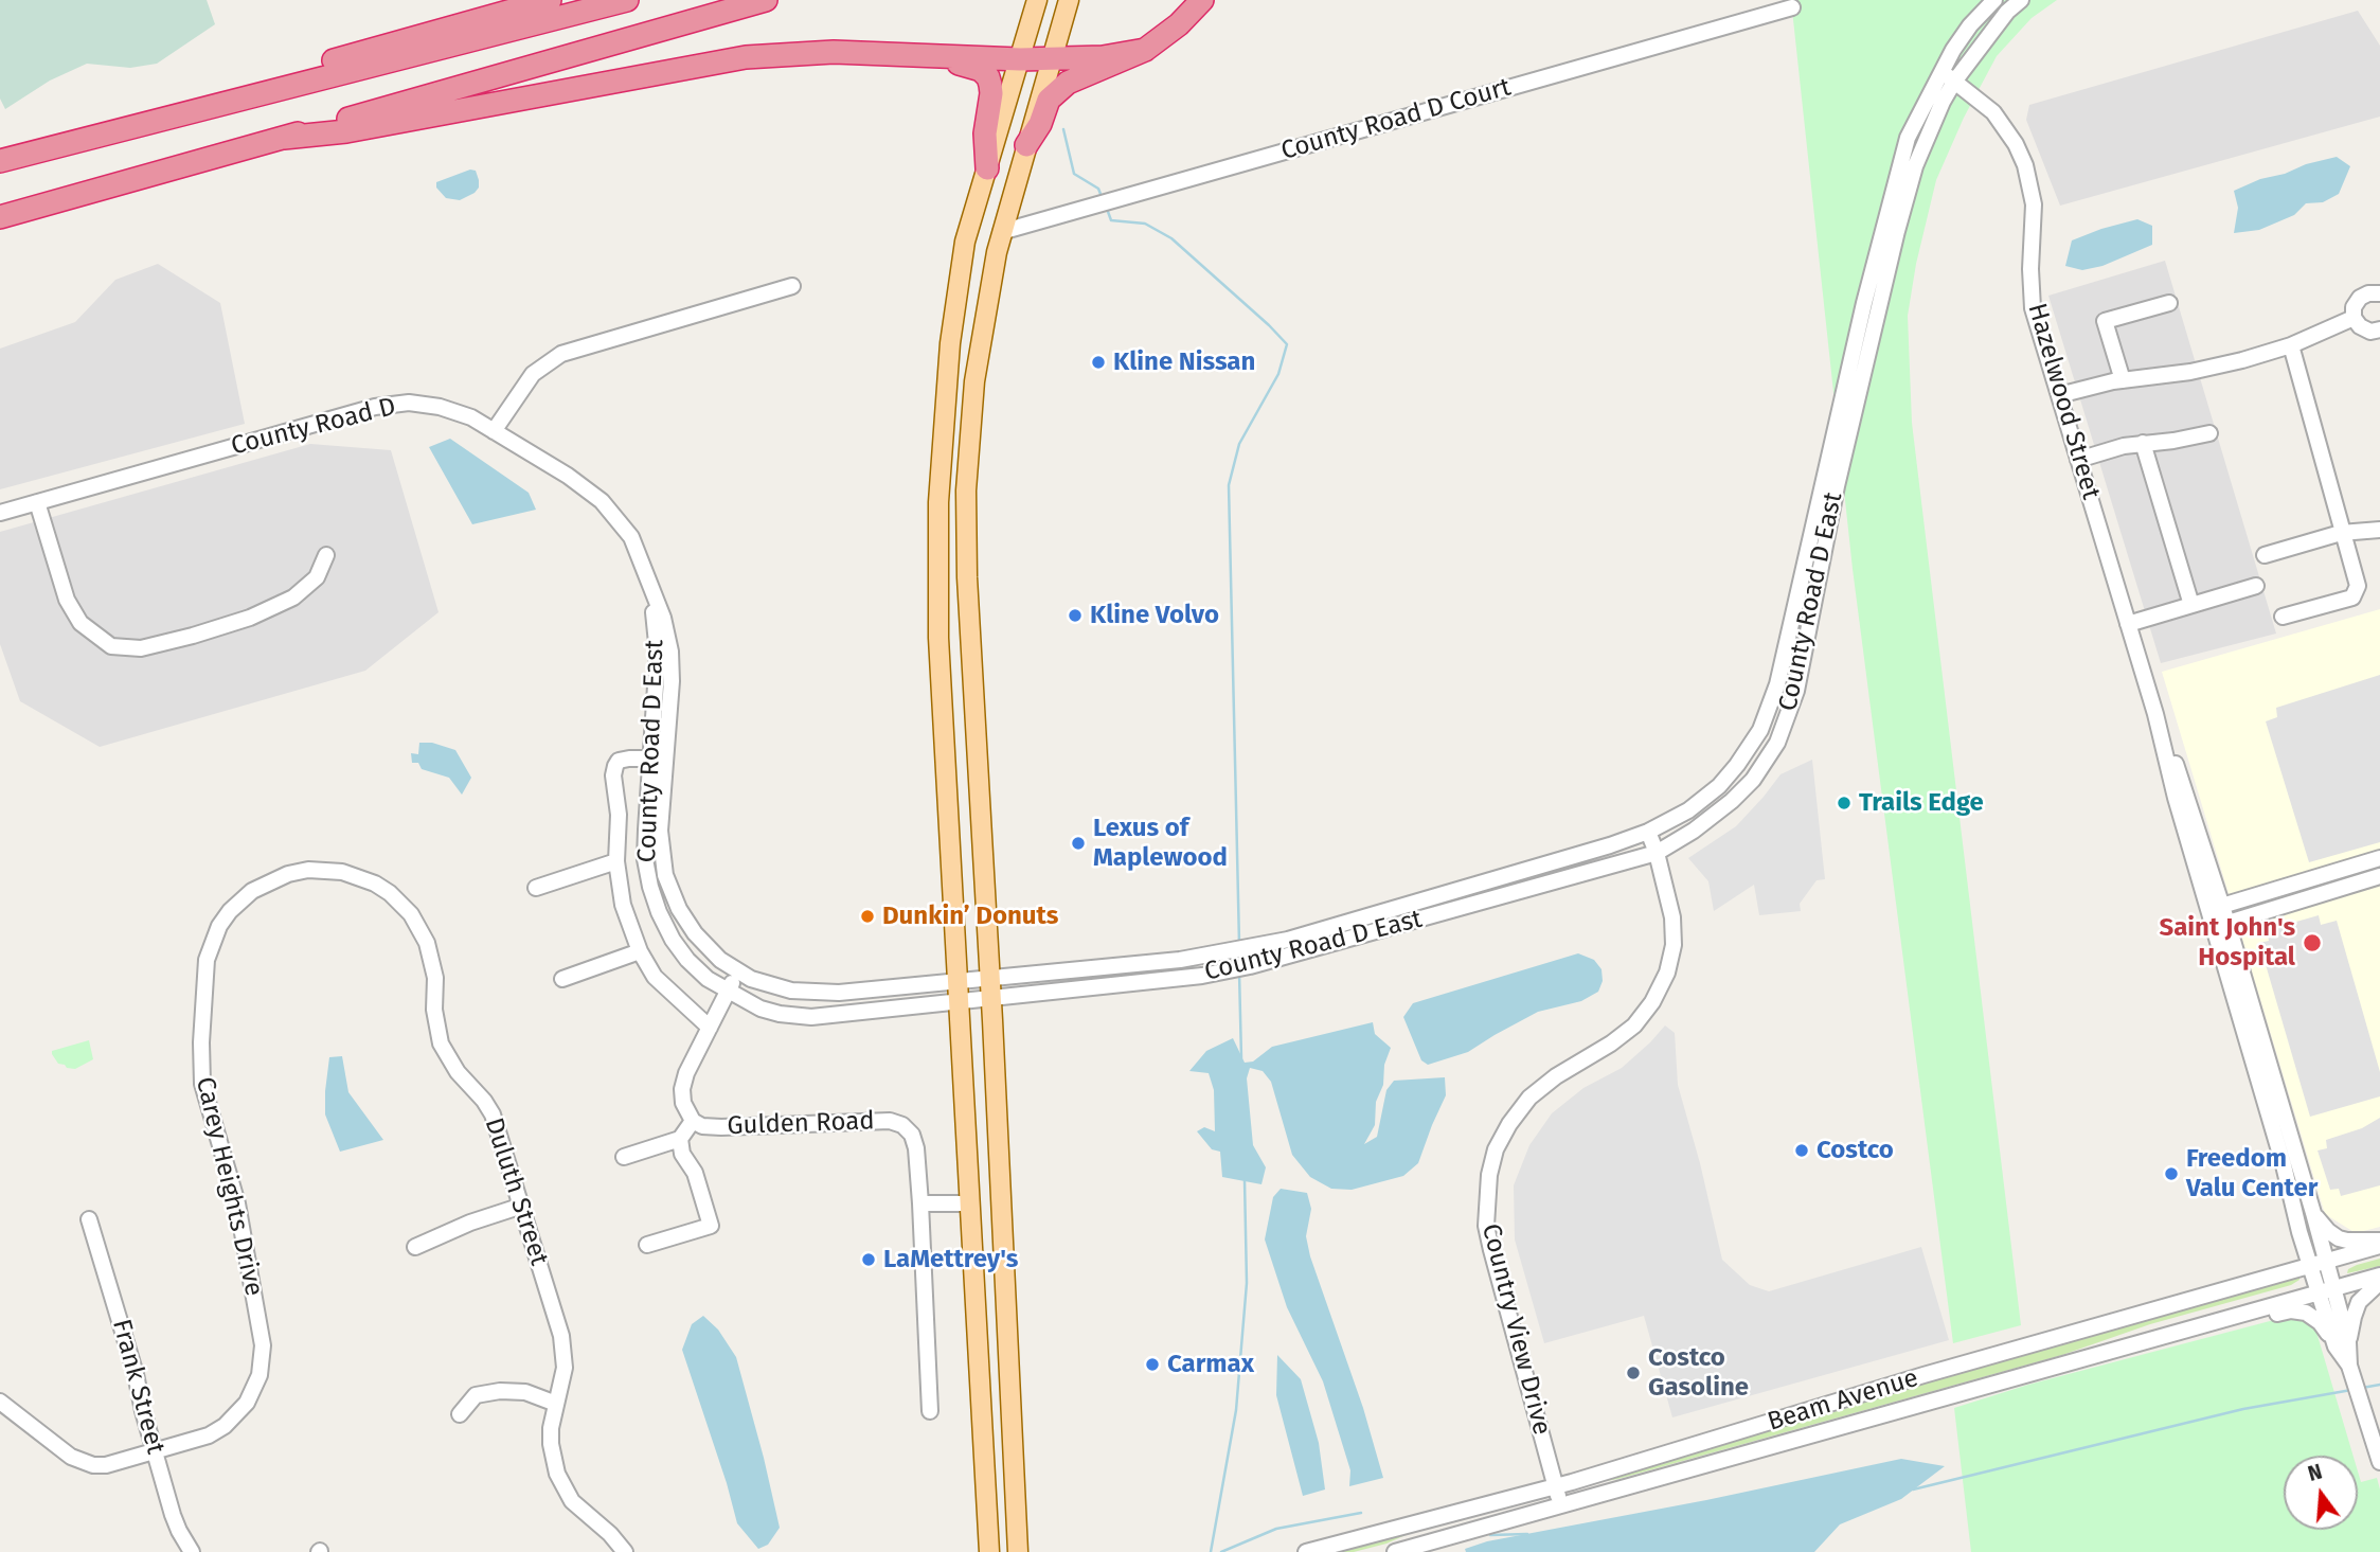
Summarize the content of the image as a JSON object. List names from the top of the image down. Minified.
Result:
{"streets":{"street":["County Road D Court","Hazelwood Street","County Road D","County Road D East","Gulden Road","Carey Heights Drive","Duluth Street","Country View Drive","Frank Street","Beam Avenue"]},"crossings":[["Hazelwood Street","County Road D East"],["Hazelwood Street","Beam Avenue"],["County Road D","County Road D East"],["County Road D East","Gulden Road"],["County Road D East","Country View Drive"],["Carey Heights Drive","Duluth Street"],["Carey Heights Drive","Frank Street"],["Country View Drive","Beam Avenue"]],"places":["Kline Nissan","Kline Volvo","Trails Edge","Lexus of Maplewood","Dunkin’ Donuts","Saint John's Hospital","Costco","Freedom Valu Center","LaMettrey's","Carmax","Costco Gasoline"],"north":"top"}
